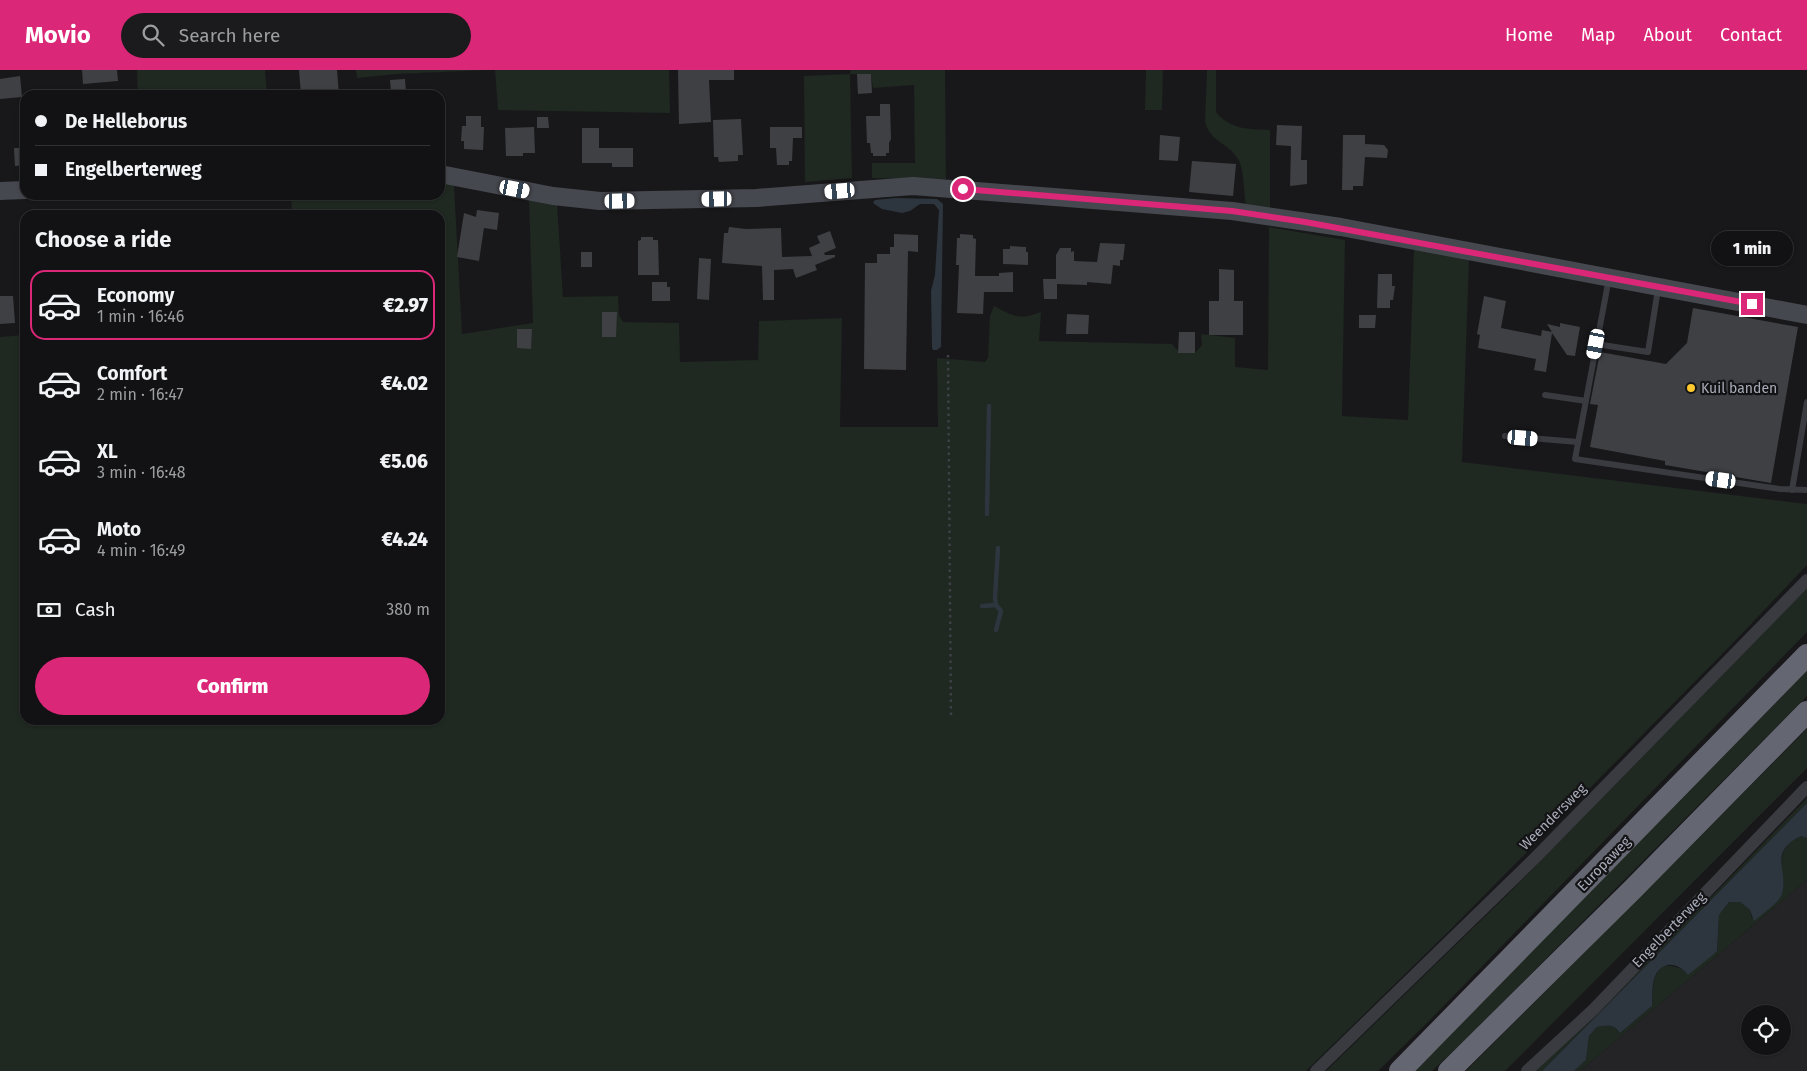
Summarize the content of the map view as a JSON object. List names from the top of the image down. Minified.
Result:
{"streets":{"highway":["Europaweg"],"street":["Weendersweg","Engelberterweg"]},"places":["Kuil banden"],"page":{"header":"Movio","search":"Search here","nav":["Home","Map","About","Contact"],"banner":["De Helleborus","Engelberterweg"],"heading":"Choose a ride","bubble":"1 min","list":[{"name":"Economy","note":"1 min · 16:46","value":"€2.97"},{"name":"Comfort","note":"2 min · 16:47","value":"€4.02"},{"name":"XL","note":"3 min · 16:48","value":"€5.06"},{"name":"Moto","note":"4 min · 16:49","value":"€4.24"}],"pay":["Cash","380 m"],"buttons":"Confirm"}}
